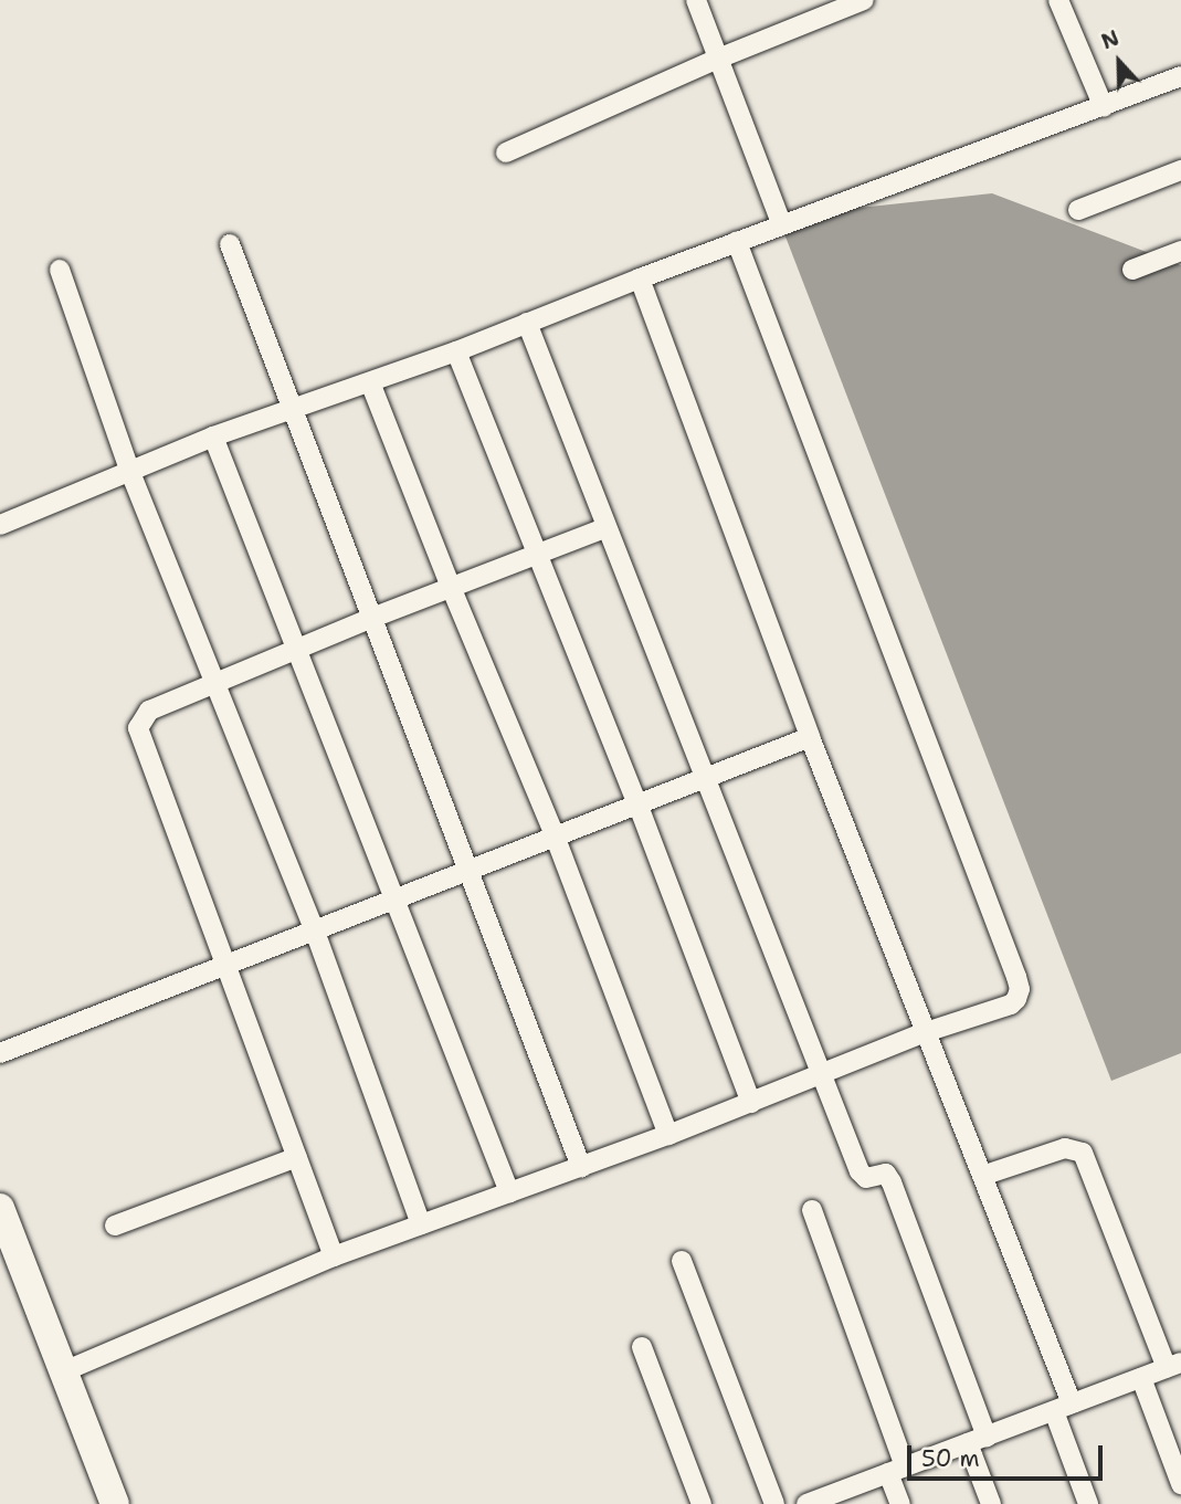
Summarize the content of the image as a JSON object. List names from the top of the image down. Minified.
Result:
{"scale_bar":"50 m","north":"top"}
